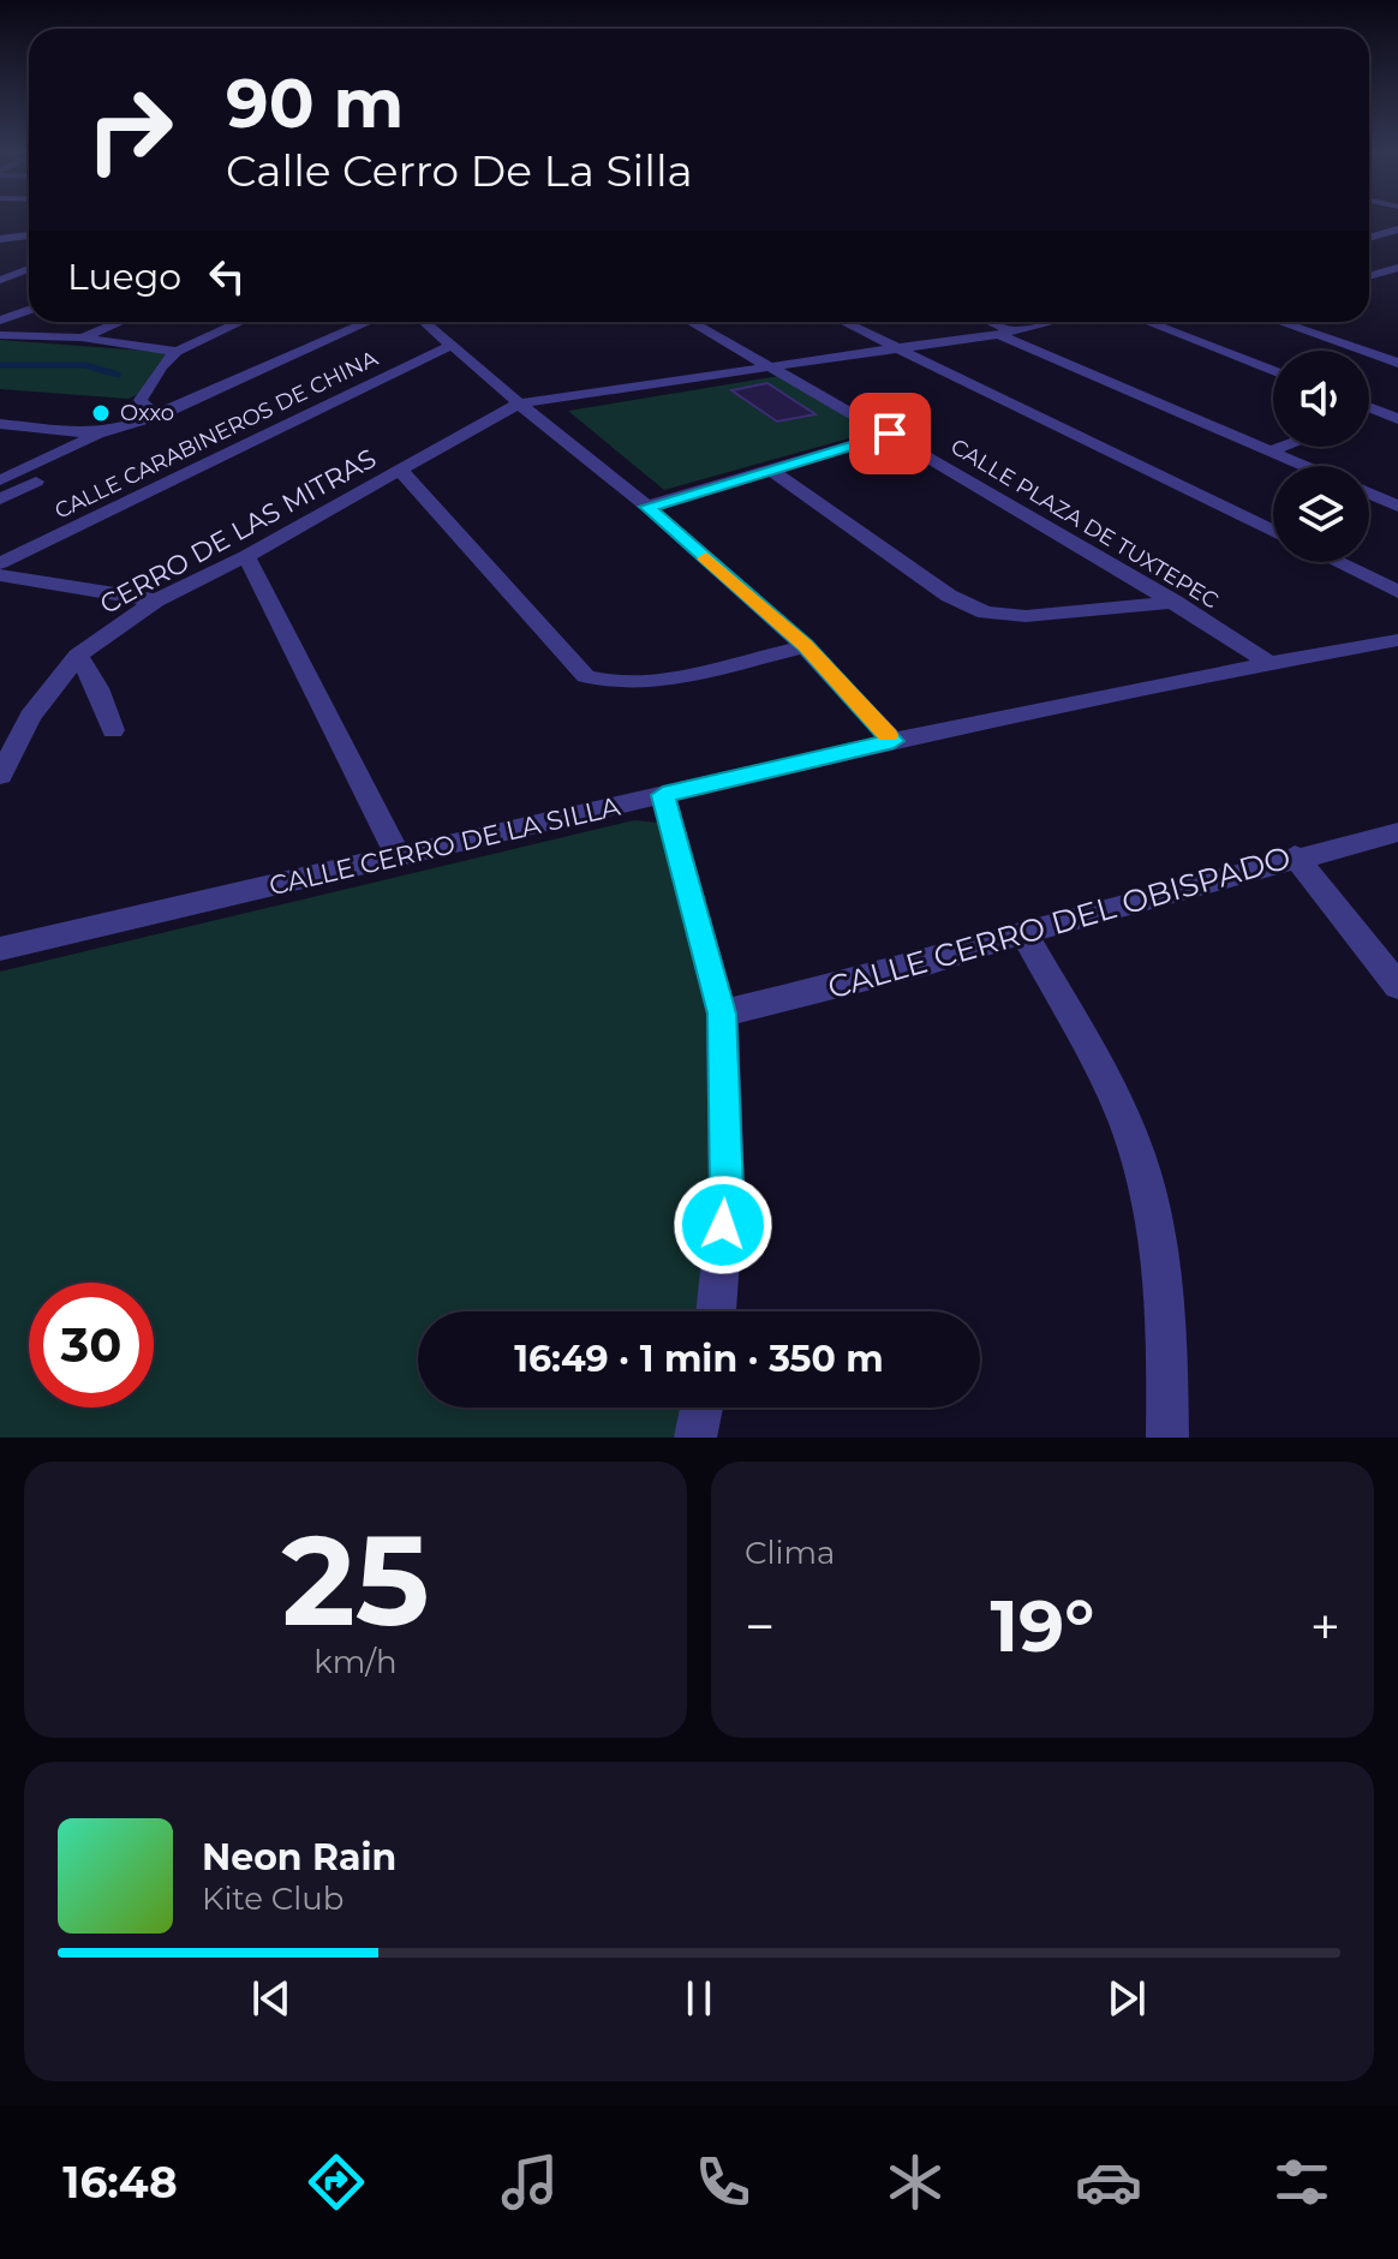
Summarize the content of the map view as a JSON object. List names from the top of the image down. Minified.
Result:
{"streets":{"street":["CALLE CARABINEROS DE CHINA","CALLE PLAZA DE TUXTEPEC","CERRO DE LAS MITRAS","CALLE CERRO DE LA SILLA","CALLE CERRO DEL OBISPADO"]},"crossings":[["CALLE PLAZA DE TUXTEPEC","CALLE CERRO DE LA SILLA"]],"places":["Oxxo"],"page":{"turn":["90 m","Calle Cerro De La Silla"],"then":"Luego","limit":"30","trip":"16:49 · 1 min · 350 m","tile":[["25","km/h"],"Clima"],"heat":["−","19°","+"],"song":["Neon Rain","Kite Club"],"tabs":"16:48"}}
